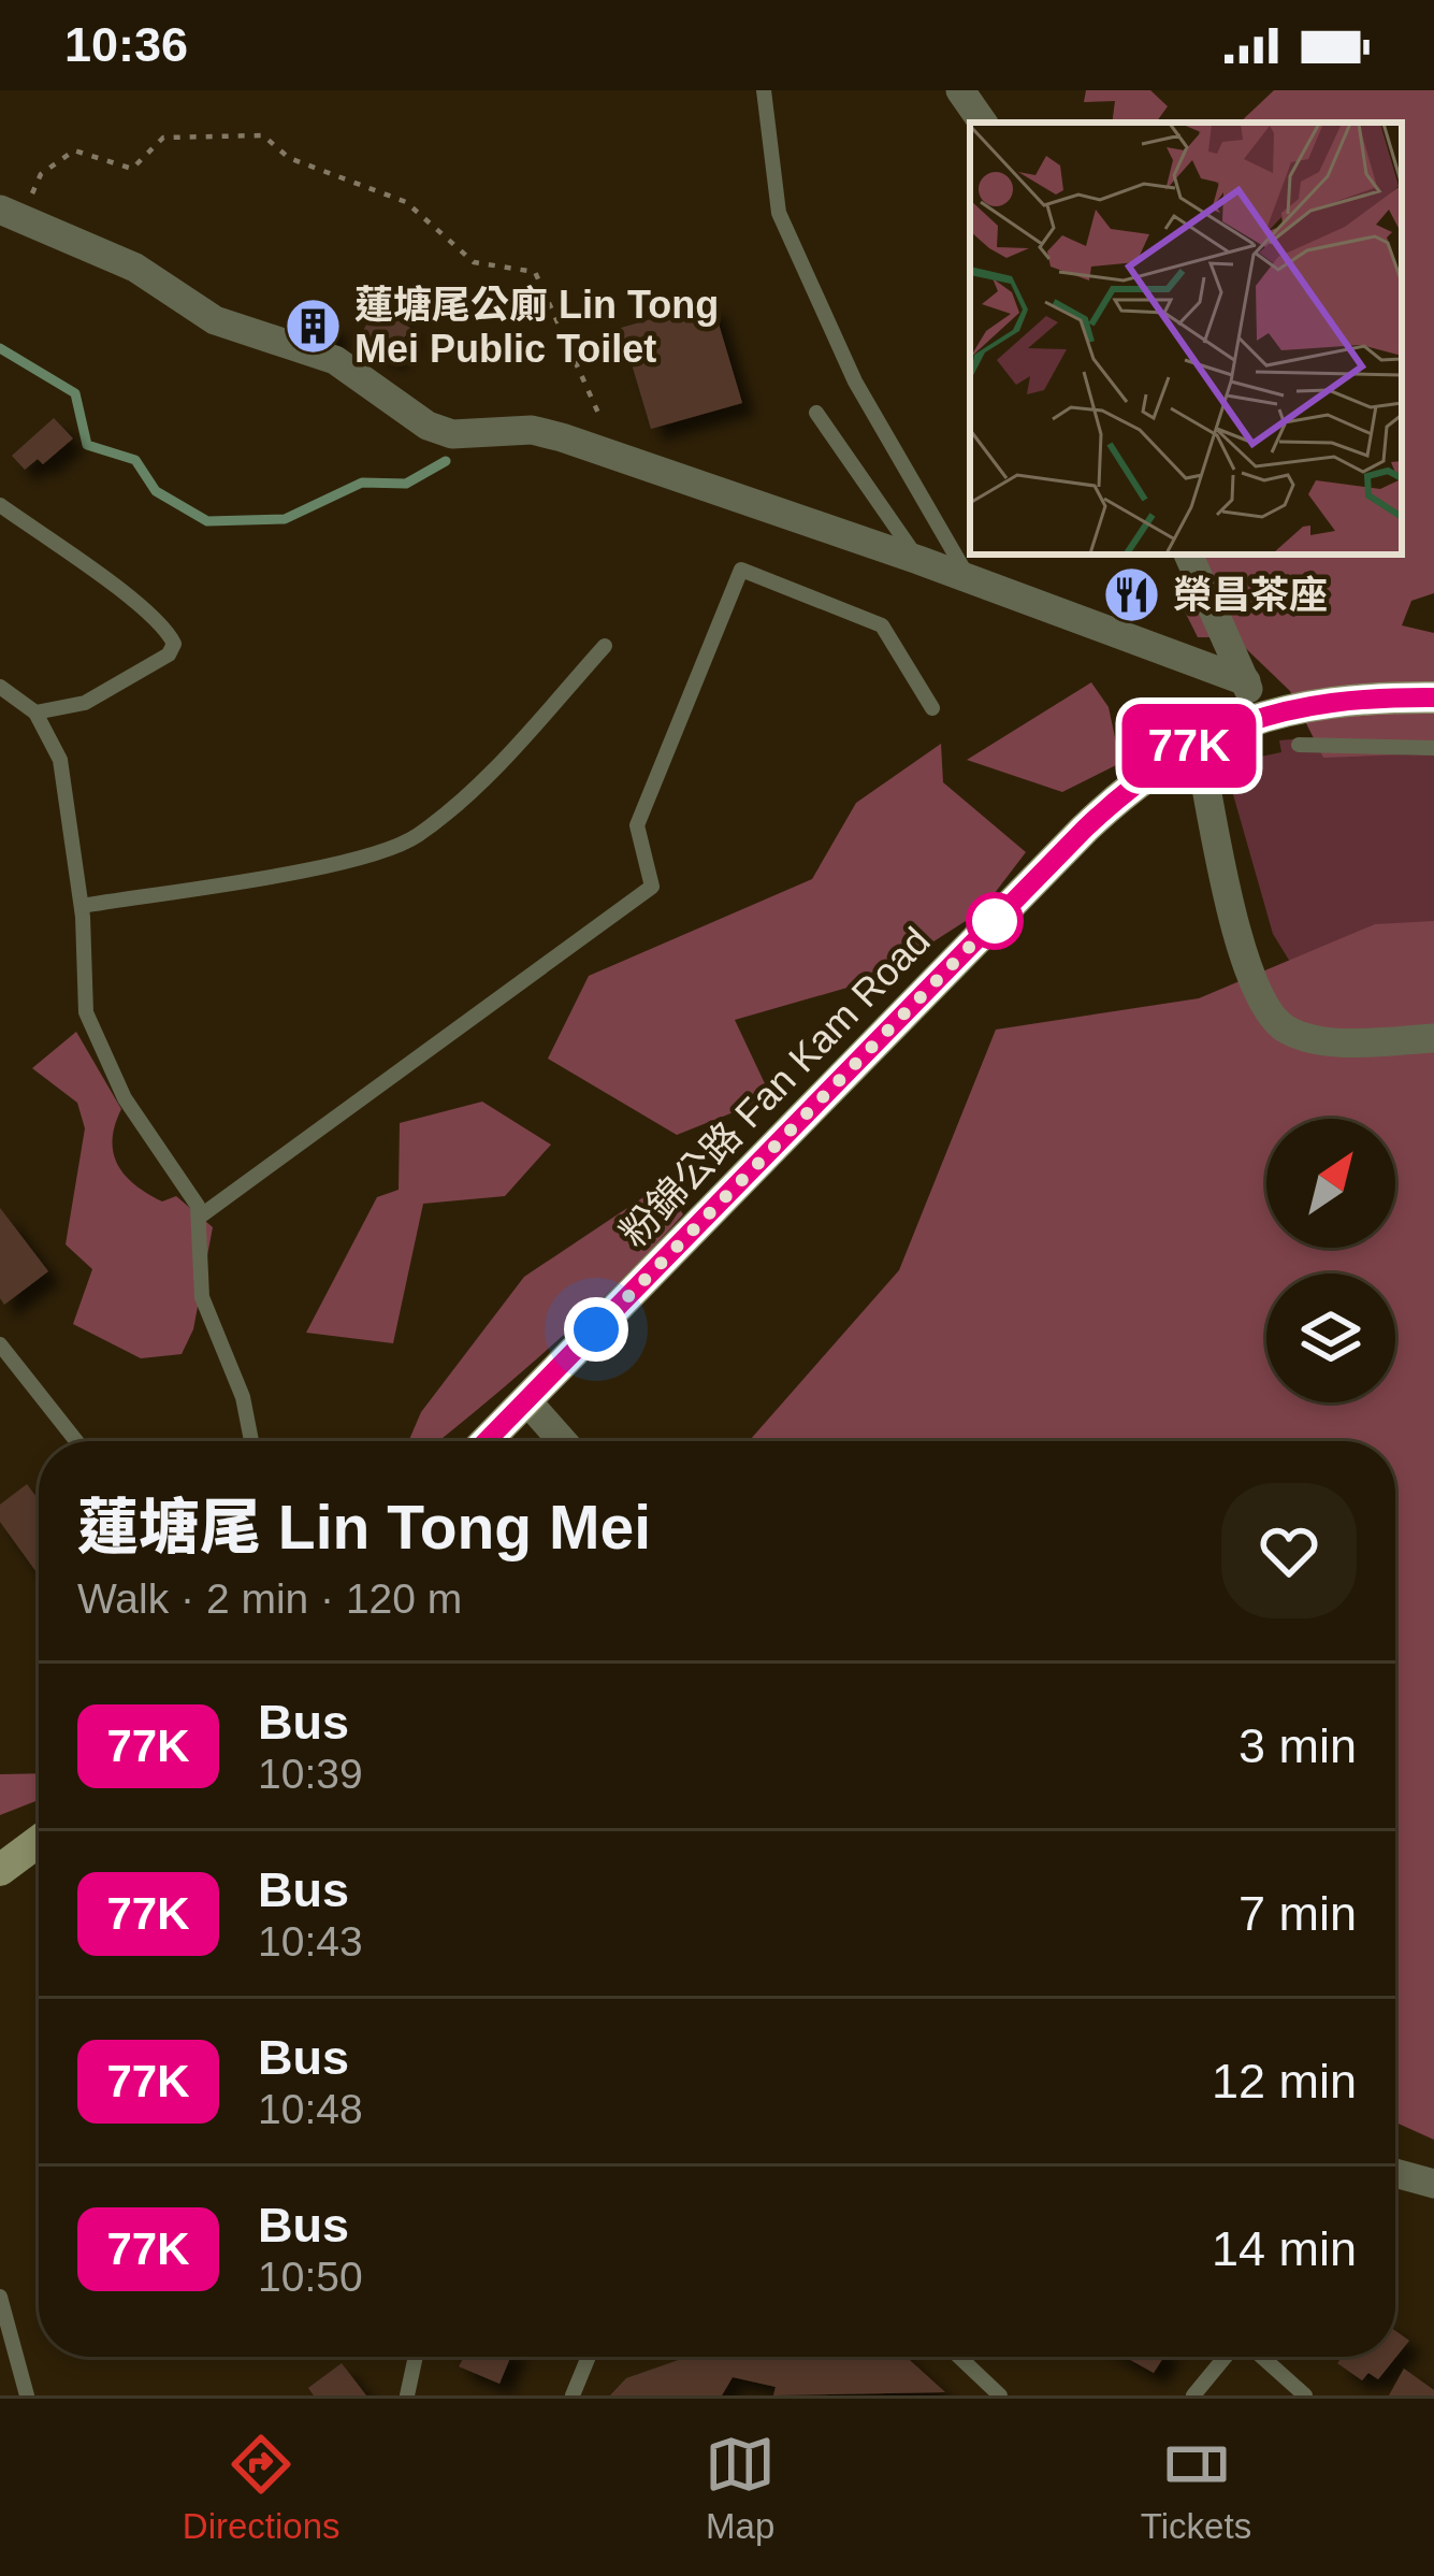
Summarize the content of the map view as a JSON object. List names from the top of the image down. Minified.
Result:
{"streets":{"main road":["粉錦公路 Fan Kam Road"]},"places":{"building":["蓮塘尾公廁 Lin Tong Mei Public Toilet"],"restaurant":["榮昌茶座"]},"lines":["bus line 77K"],"north":"top right","page":{"status":"10:36","on_map":"77K","heading":["蓮塘尾 Lin Tong Mei","Walk · 2 min · 120 m"],"list":[{"mark":"77K","name":"Bus","note":"10:39","value":"3 min"},{"mark":"77K","name":"Bus","note":"10:43","value":"7 min"},{"mark":"77K","name":"Bus","note":"10:48","value":"12 min"},{"mark":"77K","name":"Bus","note":"10:50","value":"14 min"}],"tabs":["Directions","Map","Tickets"]}}
